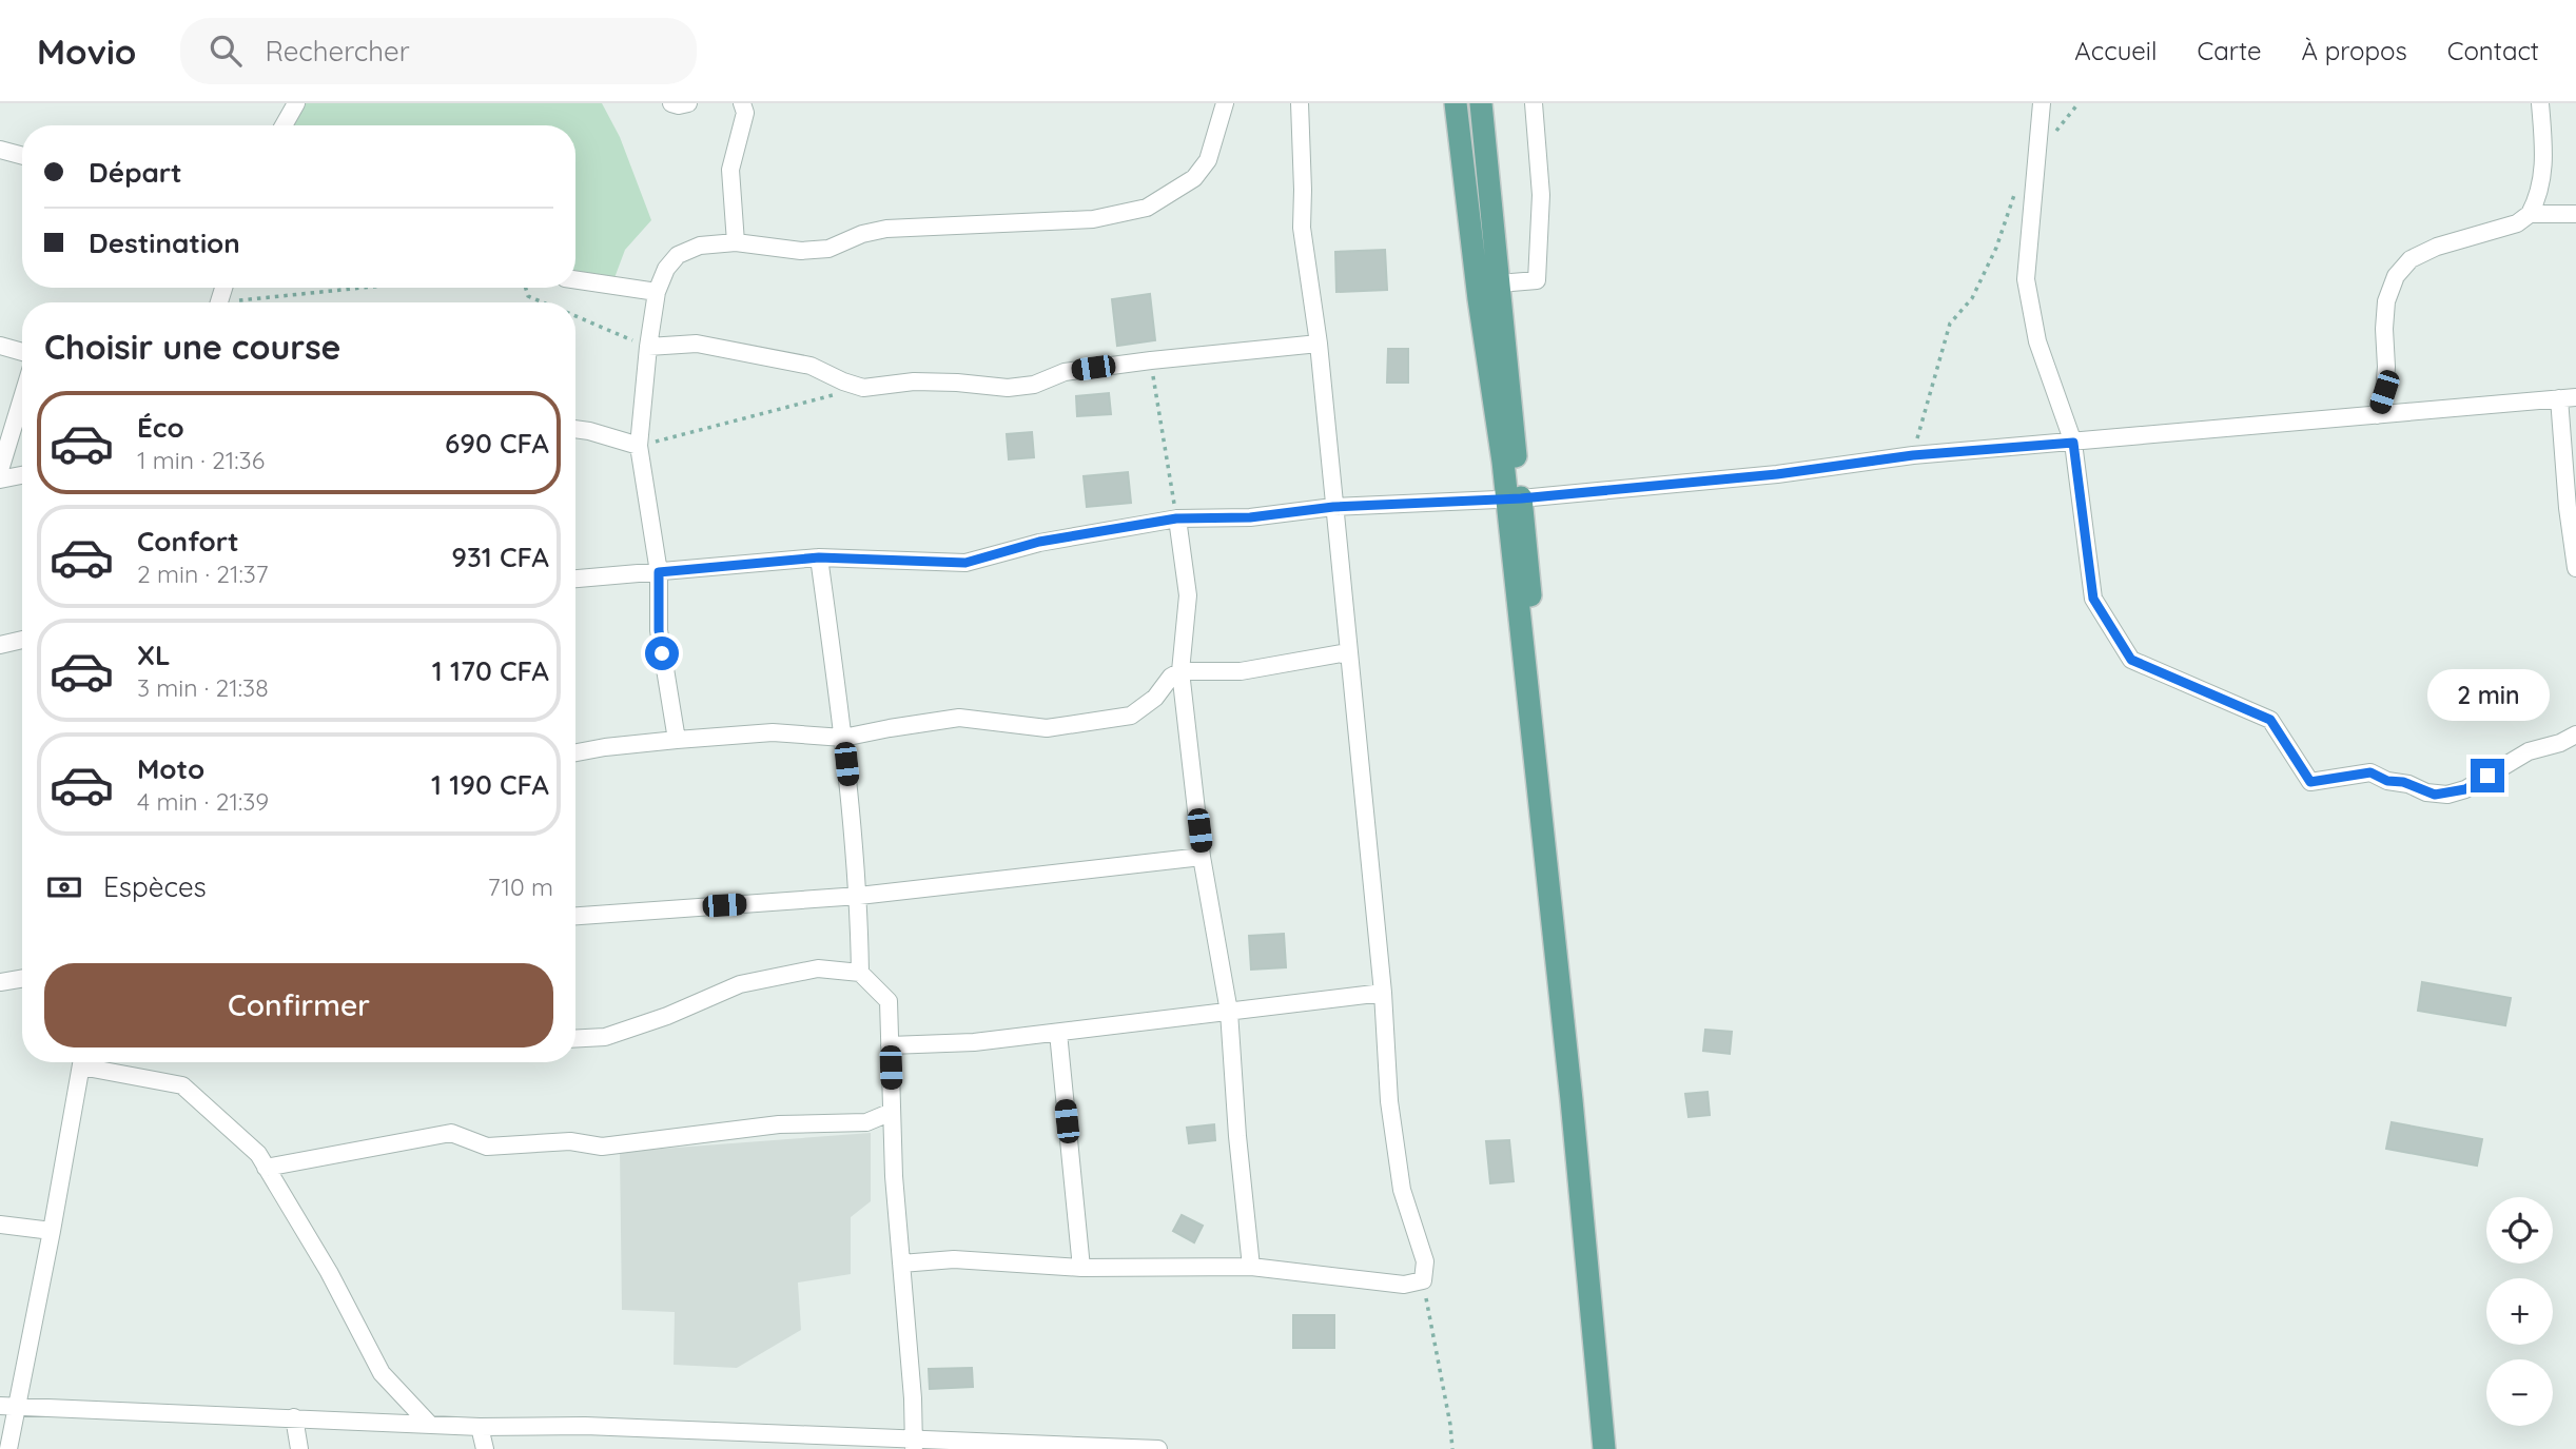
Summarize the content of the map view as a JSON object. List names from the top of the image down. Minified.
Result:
{"page":{"header":"Movio","search":"Rechercher","nav":["Accueil","Carte","À propos","Contact"],"banner":["Départ","Destination"],"heading":"Choisir une course","list":[{"name":"Éco","note":"1 min · 21:36","value":"690 CFA"},{"name":"Confort","note":"2 min · 21:37","value":"931 CFA"},{"name":"XL","note":"3 min · 21:38","value":"1 170 CFA"},{"name":"Moto","note":"4 min · 21:39","value":"1 190 CFA"}],"bubble":"2 min","pay":["Espèces","710 m"],"buttons":"Confirmer","map_buttons":["+","−"]}}
